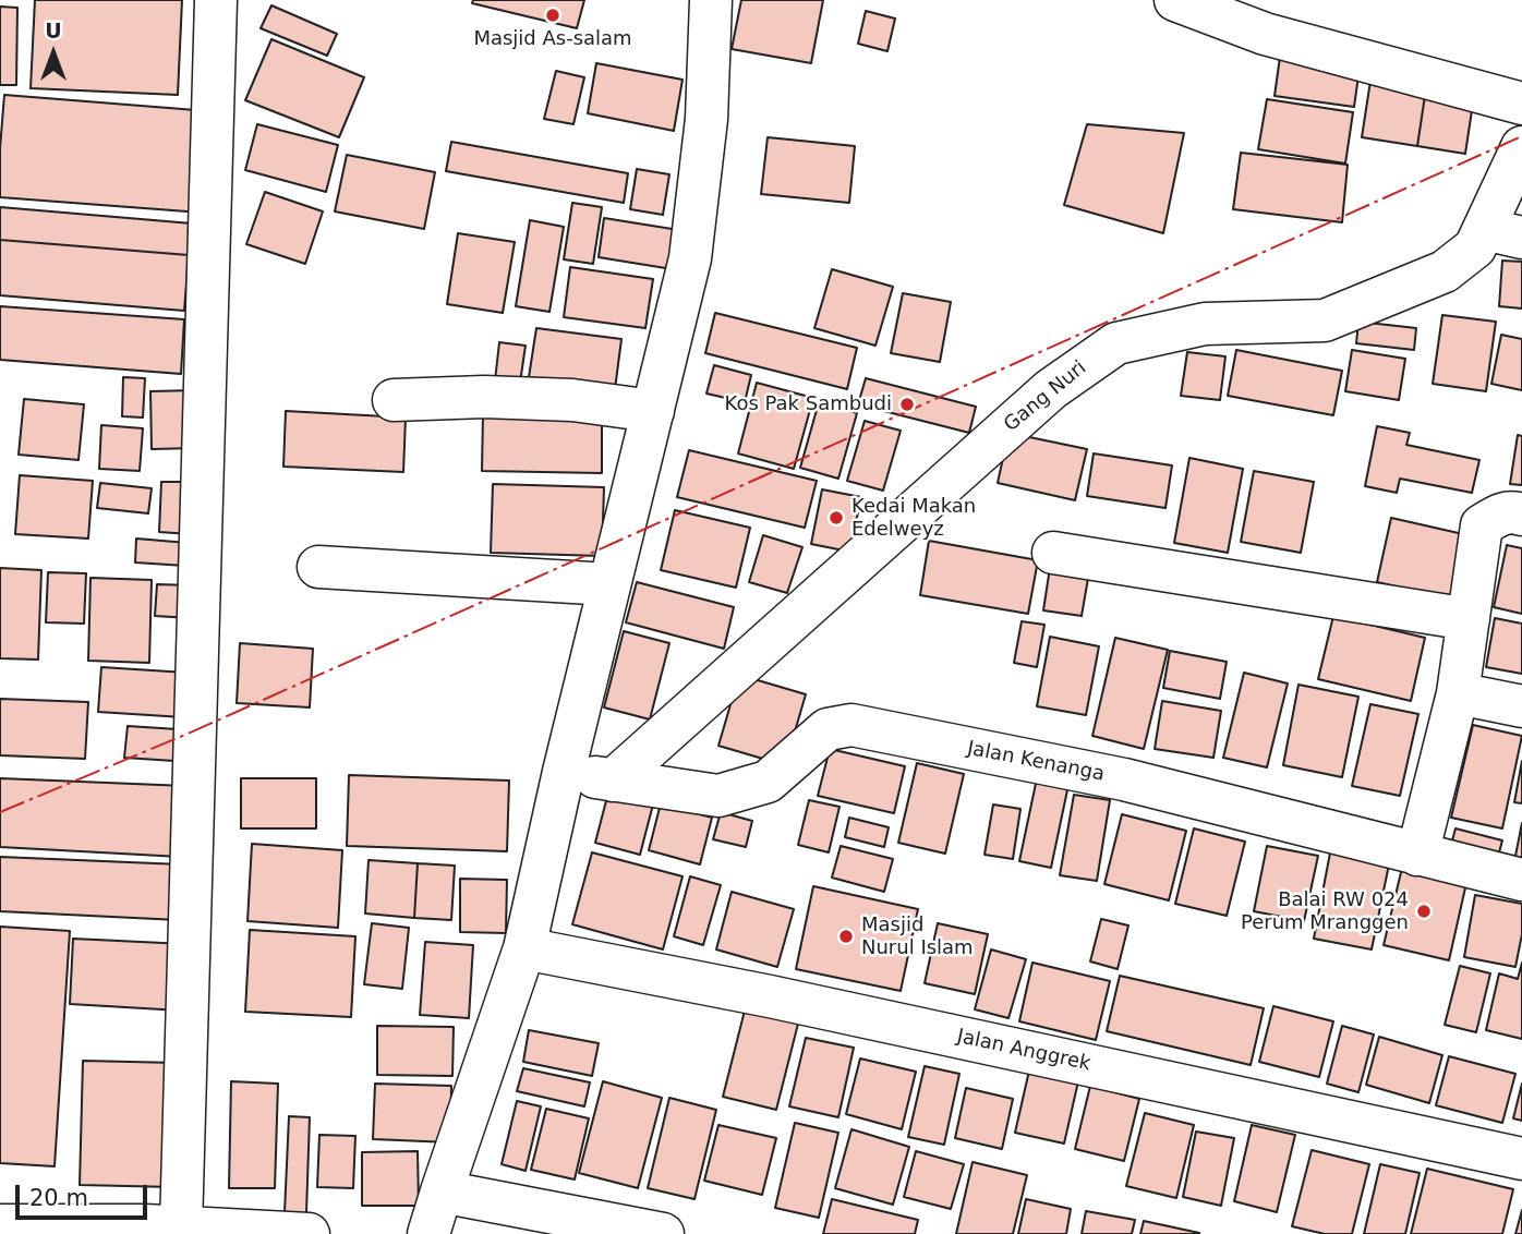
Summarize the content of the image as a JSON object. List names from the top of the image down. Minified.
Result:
{"streets":{"street":["Gang Nuri","Jalan Kenanga","Jalan Anggrek"]},"crossings":[["Gang Nuri","Jalan Kenanga"]],"places":["Masjid As-salam","Kos Pak Sambudi","Kedai Makan Edelweyz","Balai RW 024 Perum Mranggen","Masjid Nurul Islam"],"scale_bar":"20 m","north":"top"}
